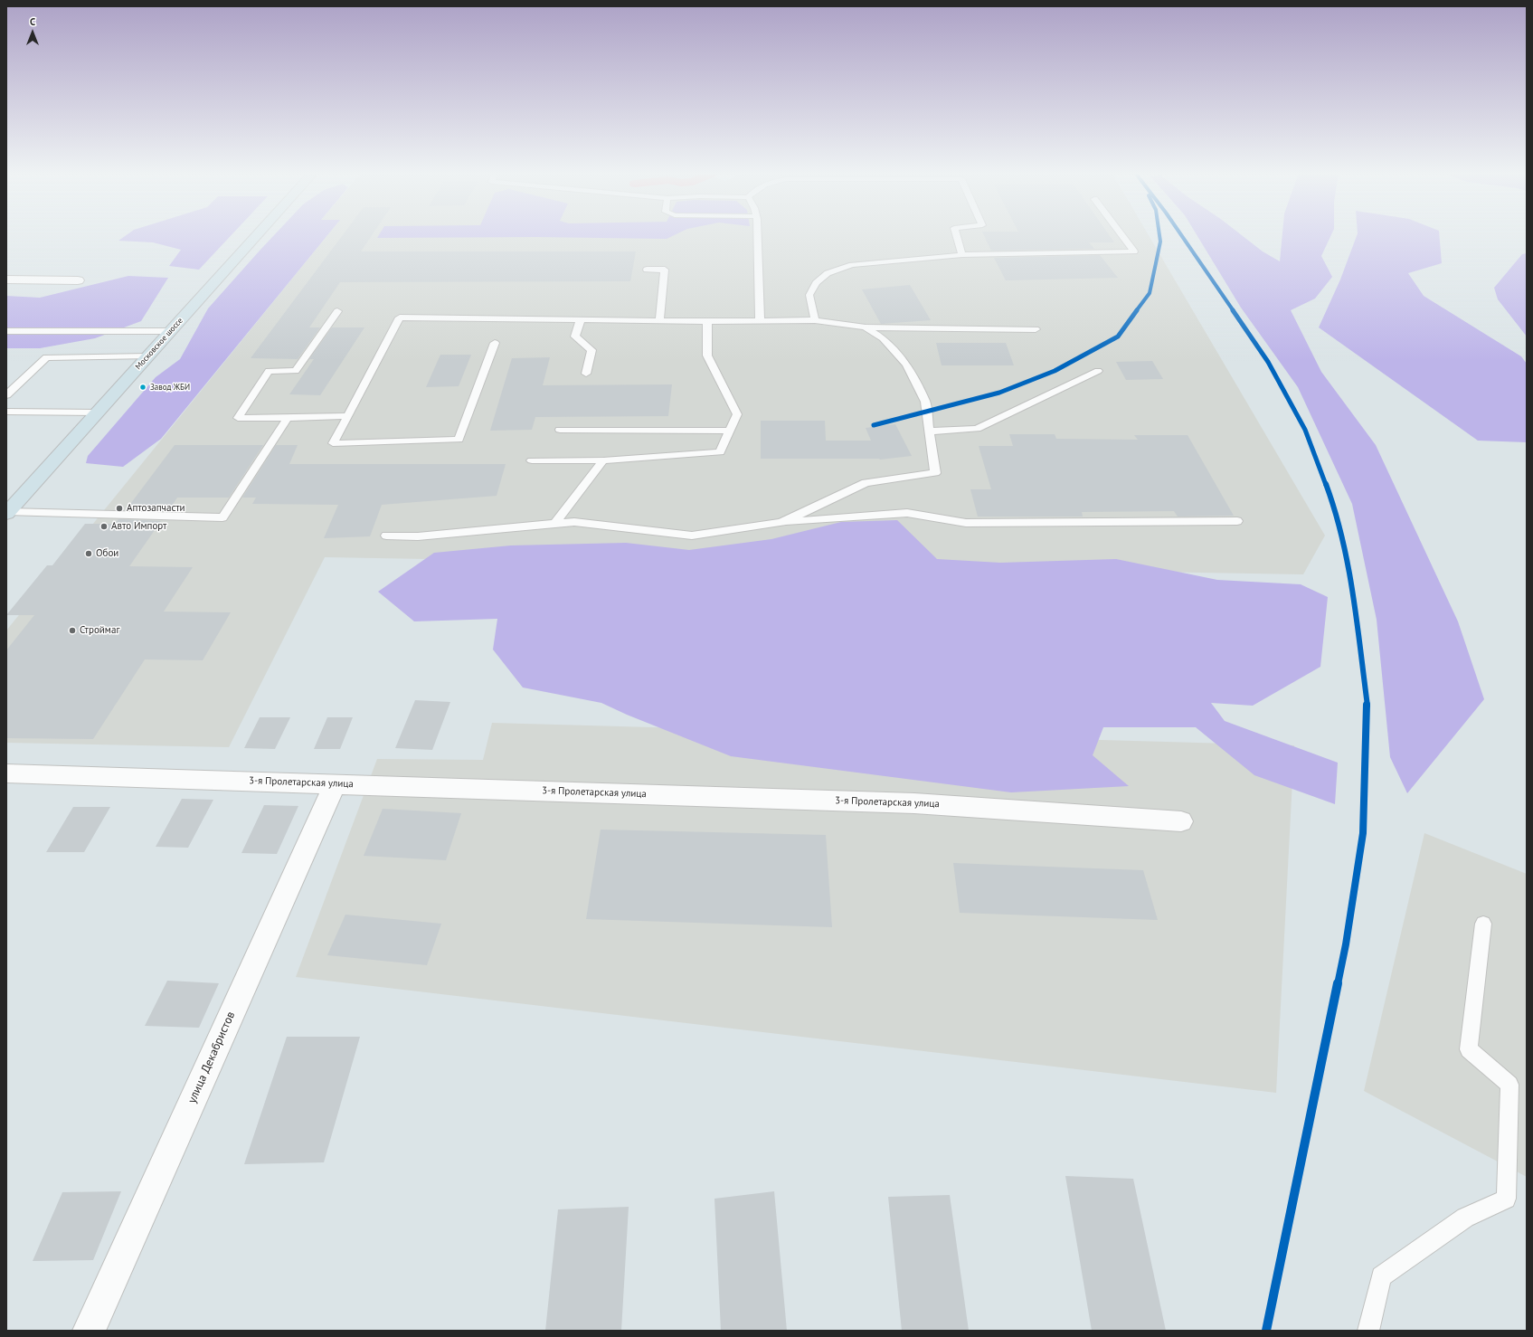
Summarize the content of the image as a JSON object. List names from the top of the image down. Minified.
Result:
{"streets":{"highway":["Московское шоссе"],"street":["3-я Пролетарская улица","улица Декабристов"]},"crossings":[["3-я Пролетарская улица","улица Декабристов"]],"places":["Завод ЖБИ","Аптозапчасти","Авто Импорт","Обои","Строймаг"],"north":"top"}
